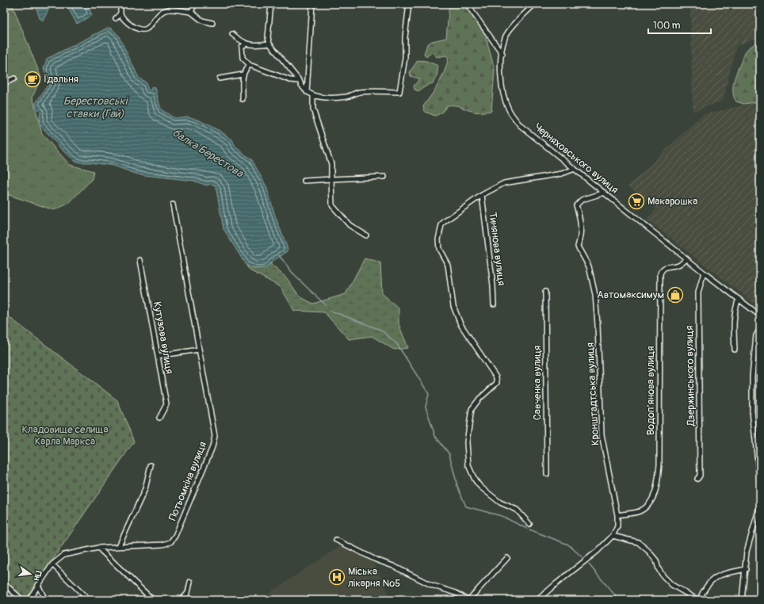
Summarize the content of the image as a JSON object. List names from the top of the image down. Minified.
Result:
{"streets":{"street":["Черняховського вулиця","Тинянова вулиця","Кутузова вулиця","Дзержинського вулиця","Савченка вулиця","Водоп’янова вулиця","Кронштадтська вулиця","Потьомкіна вулиця"]},"crossings":[["Черняховського вулиця","Дзержинського вулиця"],["Черняховського вулиця","Водоп’янова вулиця"],["Черняховського вулиця","Кронштадтська вулиця"],["Водоп’янова вулиця","Кронштадтська вулиця"]],"water":["Берестовські ставки (Гай)","балка Берестова"],"parks":["Кладовище селища Карла Маркса"],"places":{"cafe":["Їдальня"],"supermarket":["Макарошка"],"shop":["Автомаксимум"],"hospital":["Міська лікарня №5"]},"scale_bar":"100 m","north":"right"}
